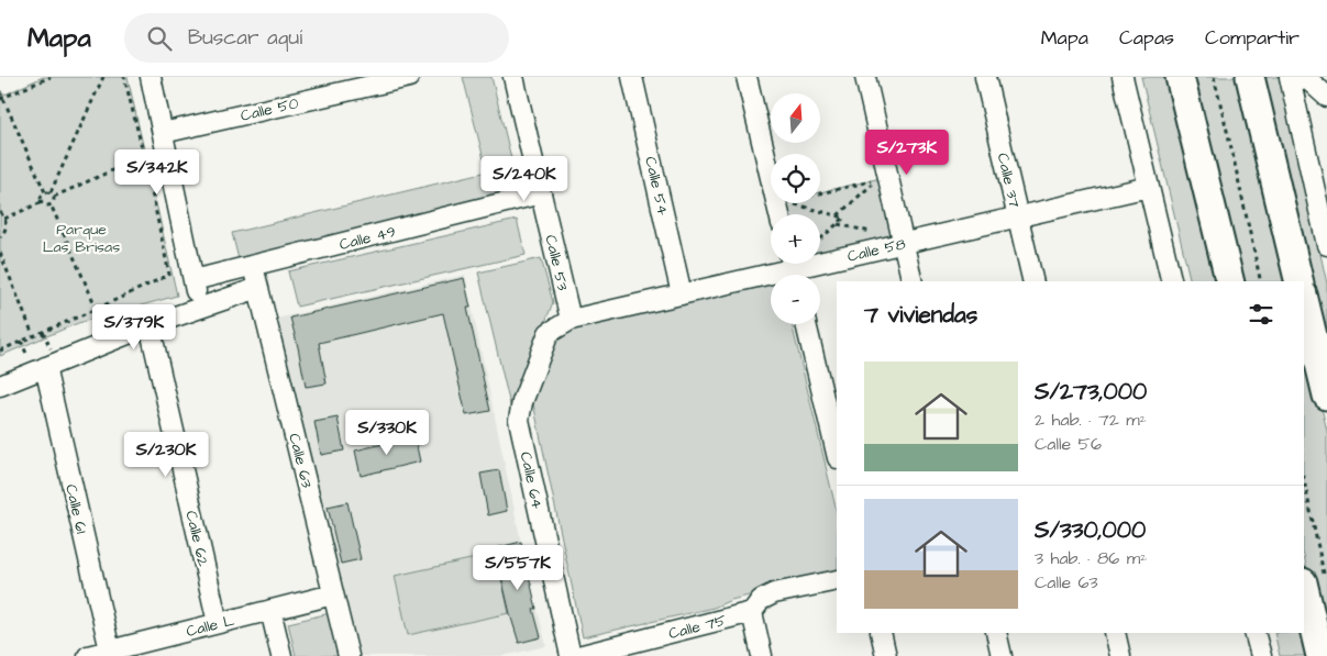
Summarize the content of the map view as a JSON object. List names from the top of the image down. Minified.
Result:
{"streets":{"street":["Calle 50","Calle 37","Calle 54","Calle 49","Calle 58","Calle 53","Calle 63","Calle 64","Calle 61","Calle 62","Calle L","Calle 75"]},"crossings":[["Calle 37","Calle 58"],["Calle 54","Calle 58"],["Calle 49","Calle 53"],["Calle 49","Calle 63"],["Calle 58","Calle 53"],["Calle 58","Calle 64"],["Calle 53","Calle 64"],["Calle 63","Calle L"],["Calle 61","Calle L"],["Calle 62","Calle L"]],"parks":["Parque Las Brisas"],"north":"top","page":{"header":"Mapa","search":"Buscar aquí","nav":["Mapa","Capas","Compartir"],"map_buttons":["+","−"],"price":["S/273K","S/342K","S/240K","S/379K","S/330K","S/230K","S/557K"],"heading":"7 viviendas","list":[{"name":"S/273,000","note":"2 hab. · 72 m² · Calle 56"},{"name":"S/330,000","note":"3 hab. · 86 m² · Calle 63"}]}}
